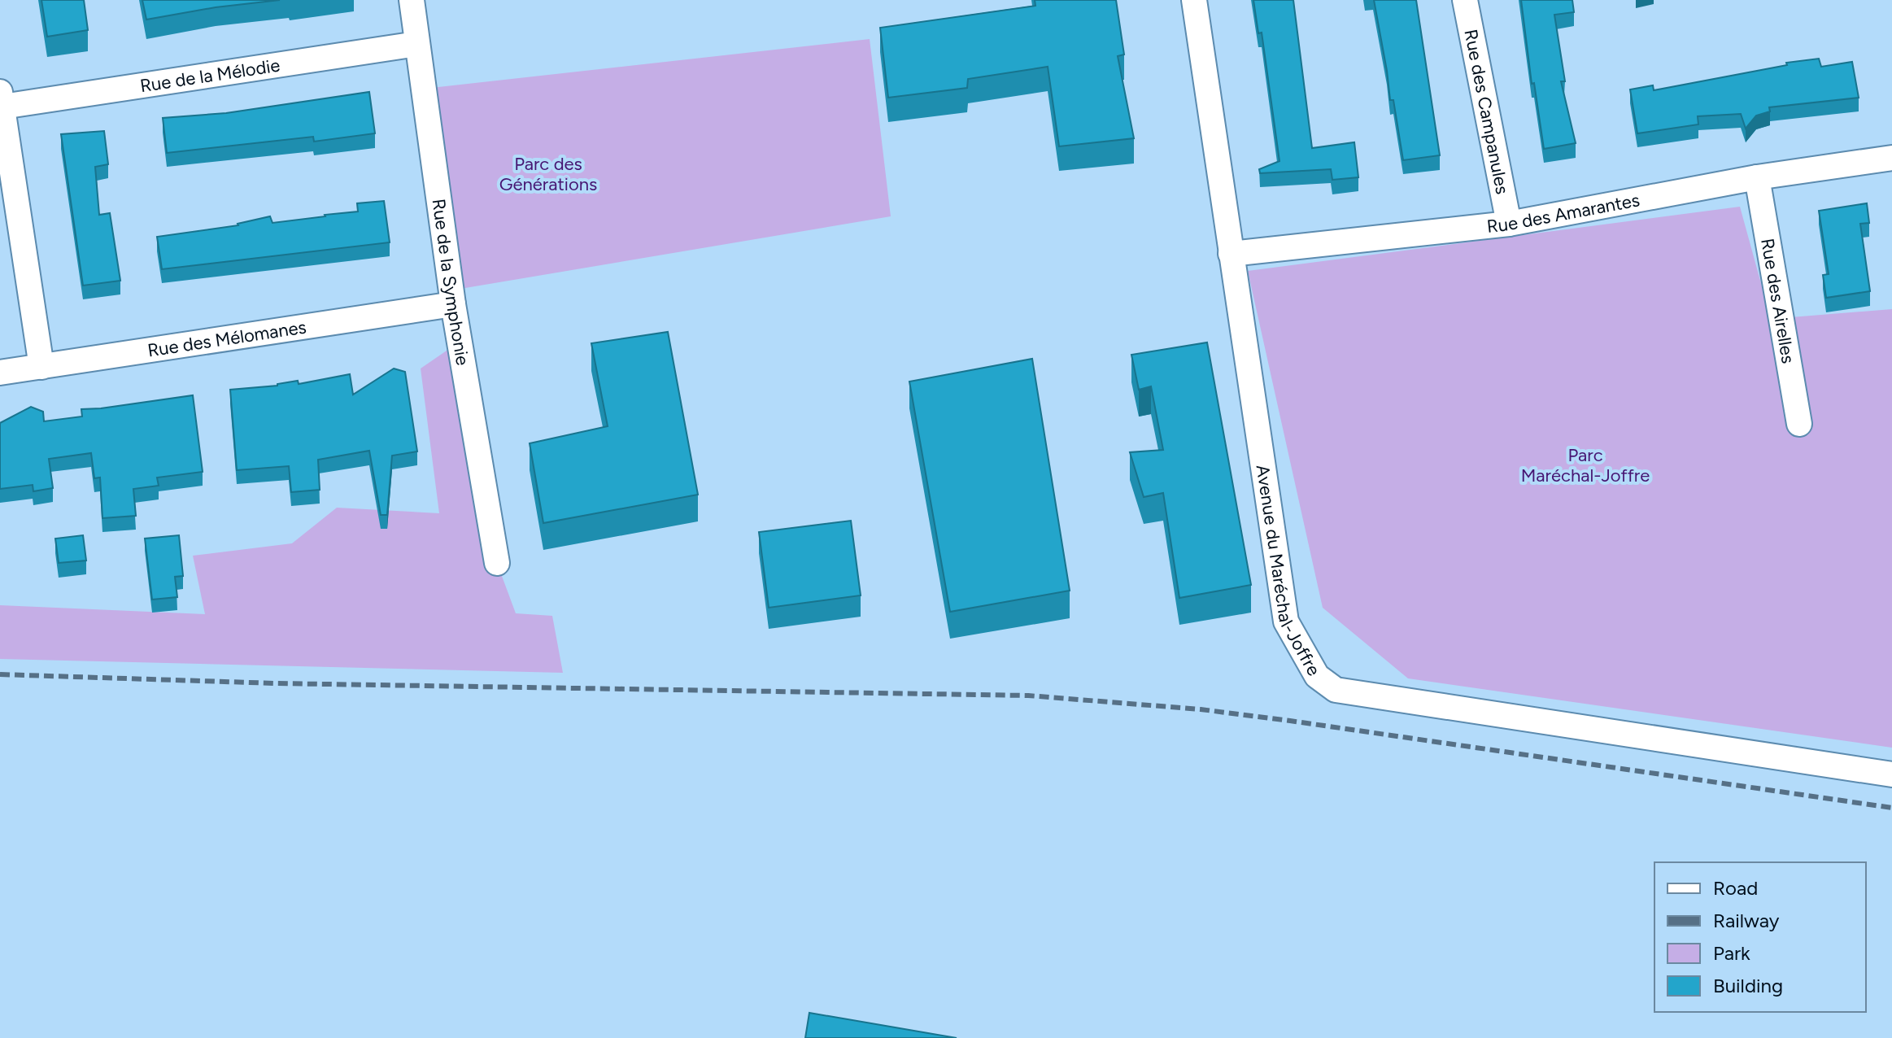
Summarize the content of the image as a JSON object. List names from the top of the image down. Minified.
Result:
{"streets":{"street":["Rue de la Mélodie","Rue des Campanules","Rue des Amarantes","Rue de la Symphonie","Rue des Airelles","Rue des Mélomanes","Avenue du Maréchal-Joffre"]},"crossings":[["Rue de la Mélodie","Rue de la Symphonie"],["Rue des Campanules","Rue des Amarantes"],["Rue des Amarantes","Rue des Airelles"],["Rue des Amarantes","Avenue du Maréchal-Joffre"],["Rue de la Symphonie","Rue des Mélomanes"]],"parks":["Parc des Générations","Parc Maréchal-Joffre"],"legend":["Road","Railway","Park","Building"]}
